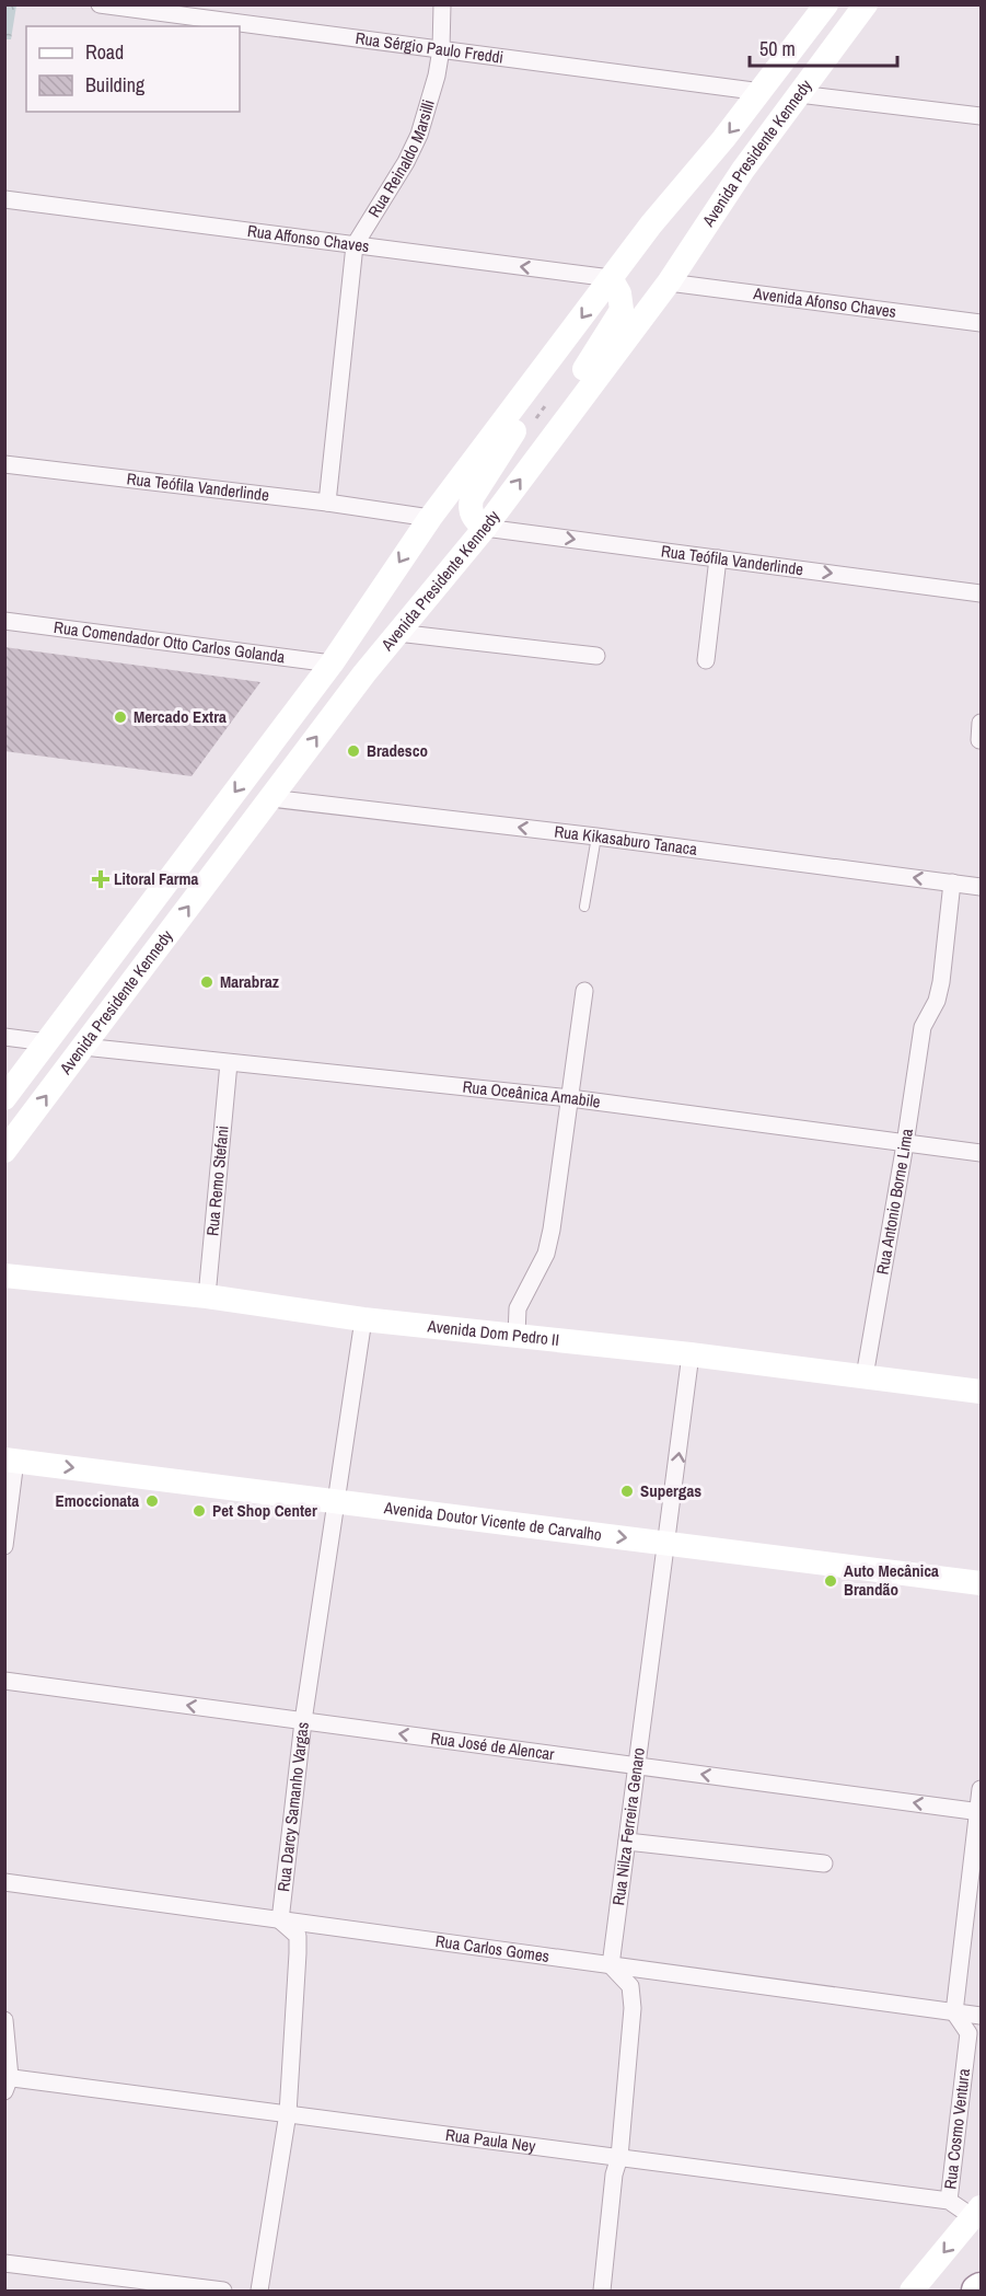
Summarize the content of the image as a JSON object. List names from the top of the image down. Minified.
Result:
{"streets":{"main road":["Avenida Presidente Kennedy","Avenida Dom Pedro II","Avenida Doutor Vicente de Carvalho"],"street":["Rua Sérgio Paulo Freddi","Rua Reinaldo Marsilli","Rua Affonso Chaves","Avenida Afonso Chaves","Rua Teófila Vanderlinde","Rua Comendador Otto Carlos Golanda","Rua Kikasaburo Tanaca","Rua Oceânica Amabile","Rua Remo Stefani","Rua Antonio Borne Lima","Rua José de Alencar","Rua Darcy Samanho Vargas","Rua Nilza Ferreira Genaro","Rua Carlos Gomes","Rua Cosmo Ventura","Rua Paula Ney"]},"crossings":[["Rua Sérgio Paulo Freddi","Avenida Presidente Kennedy"],["Rua Sérgio Paulo Freddi","Rua Reinaldo Marsilli"],["Avenida Presidente Kennedy","Rua Affonso Chaves"],["Avenida Presidente Kennedy","Avenida Afonso Chaves"],["Avenida Presidente Kennedy","Rua Teófila Vanderlinde"],["Avenida Presidente Kennedy","Rua Comendador Otto Carlos Golanda"],["Avenida Presidente Kennedy","Rua Kikasaburo Tanaca"],["Avenida Presidente Kennedy","Rua Oceânica Amabile"],["Rua Reinaldo Marsilli","Rua Affonso Chaves"],["Rua Reinaldo Marsilli","Rua Teófila Vanderlinde"],["Rua Kikasaburo Tanaca","Rua Antonio Borne Lima"],["Rua Oceânica Amabile","Rua Remo Stefani"],["Rua Oceânica Amabile","Rua Antonio Borne Lima"],["Rua Remo Stefani","Avenida Dom Pedro II"],["Rua Antonio Borne Lima","Avenida Dom Pedro II"],["Avenida Dom Pedro II","Rua Darcy Samanho Vargas"],["Avenida Dom Pedro II","Rua Nilza Ferreira Genaro"],["Avenida Doutor Vicente de Carvalho","Rua Darcy Samanho Vargas"],["Avenida Doutor Vicente de Carvalho","Rua Nilza Ferreira Genaro"],["Rua José de Alencar","Rua Darcy Samanho Vargas"],["Rua José de Alencar","Rua Nilza Ferreira Genaro"],["Rua Darcy Samanho Vargas","Rua Carlos Gomes"],["Rua Nilza Ferreira Genaro","Rua Carlos Gomes"],["Rua Carlos Gomes","Rua Cosmo Ventura"],["Rua Cosmo Ventura","Rua Paula Ney"]],"one_way":["Rua Affonso Chaves","Rua Teófila Vanderlinde","Rua Kikasaburo Tanaca","Avenida Doutor Vicente de Carvalho","Rua José de Alencar"],"places":{"other":["Mercado Extra","Bradesco","Marabraz","Supergas","Emoccionata","Pet Shop Center","Auto Mecânica Brandão"],"health":["Litoral Farma"]},"legend":["Road","Building"],"scale_bar":"50 m"}
